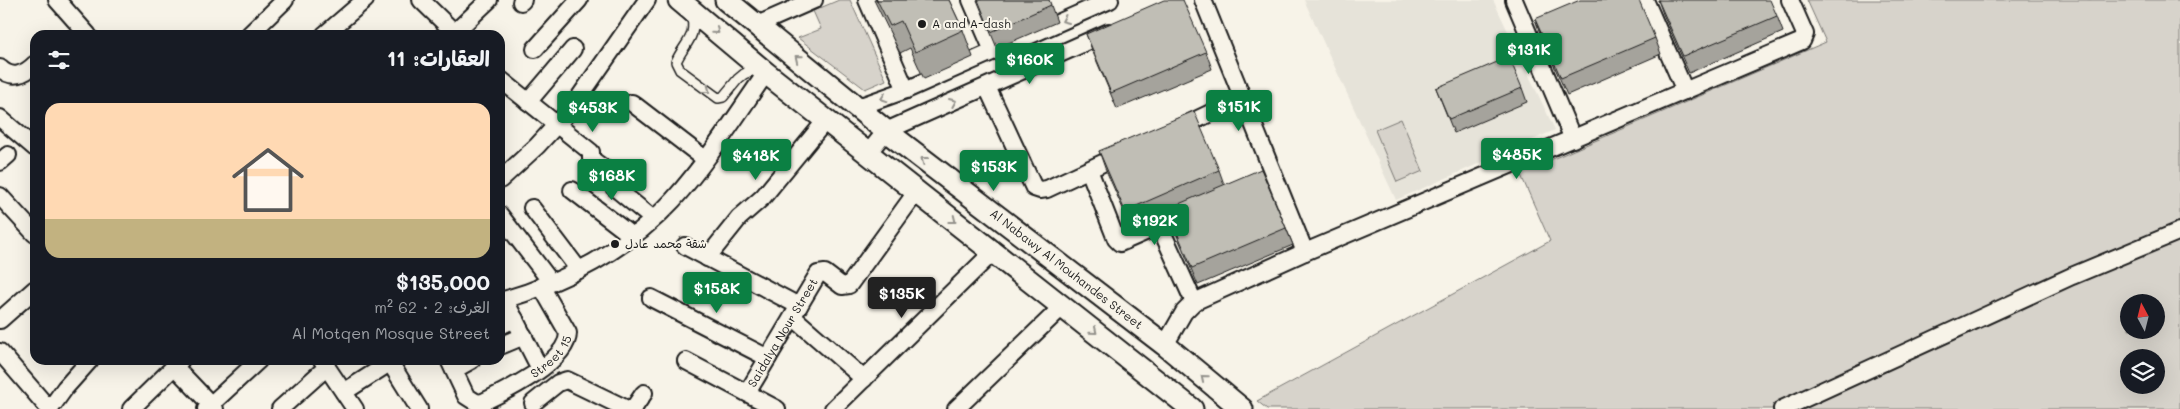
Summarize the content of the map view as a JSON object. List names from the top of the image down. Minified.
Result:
{"streets":{"street":["Al Nabawy Al Mouhandes Street","Saidalya Nour Street","Street 15"]},"places":["A and A-dash","شقة محمد عادل"],"north":"top","page":{"heading":"العقارات: 11","price":["$131K","$160K","$151K","$453K","$485K","$418K","$153K","$168K","$192K","$158K","$135K"],"list":[{"name":"$135,000","note":"الغرف: 2 · 62 m² · Al Motqen Mosque Street"}]}}
